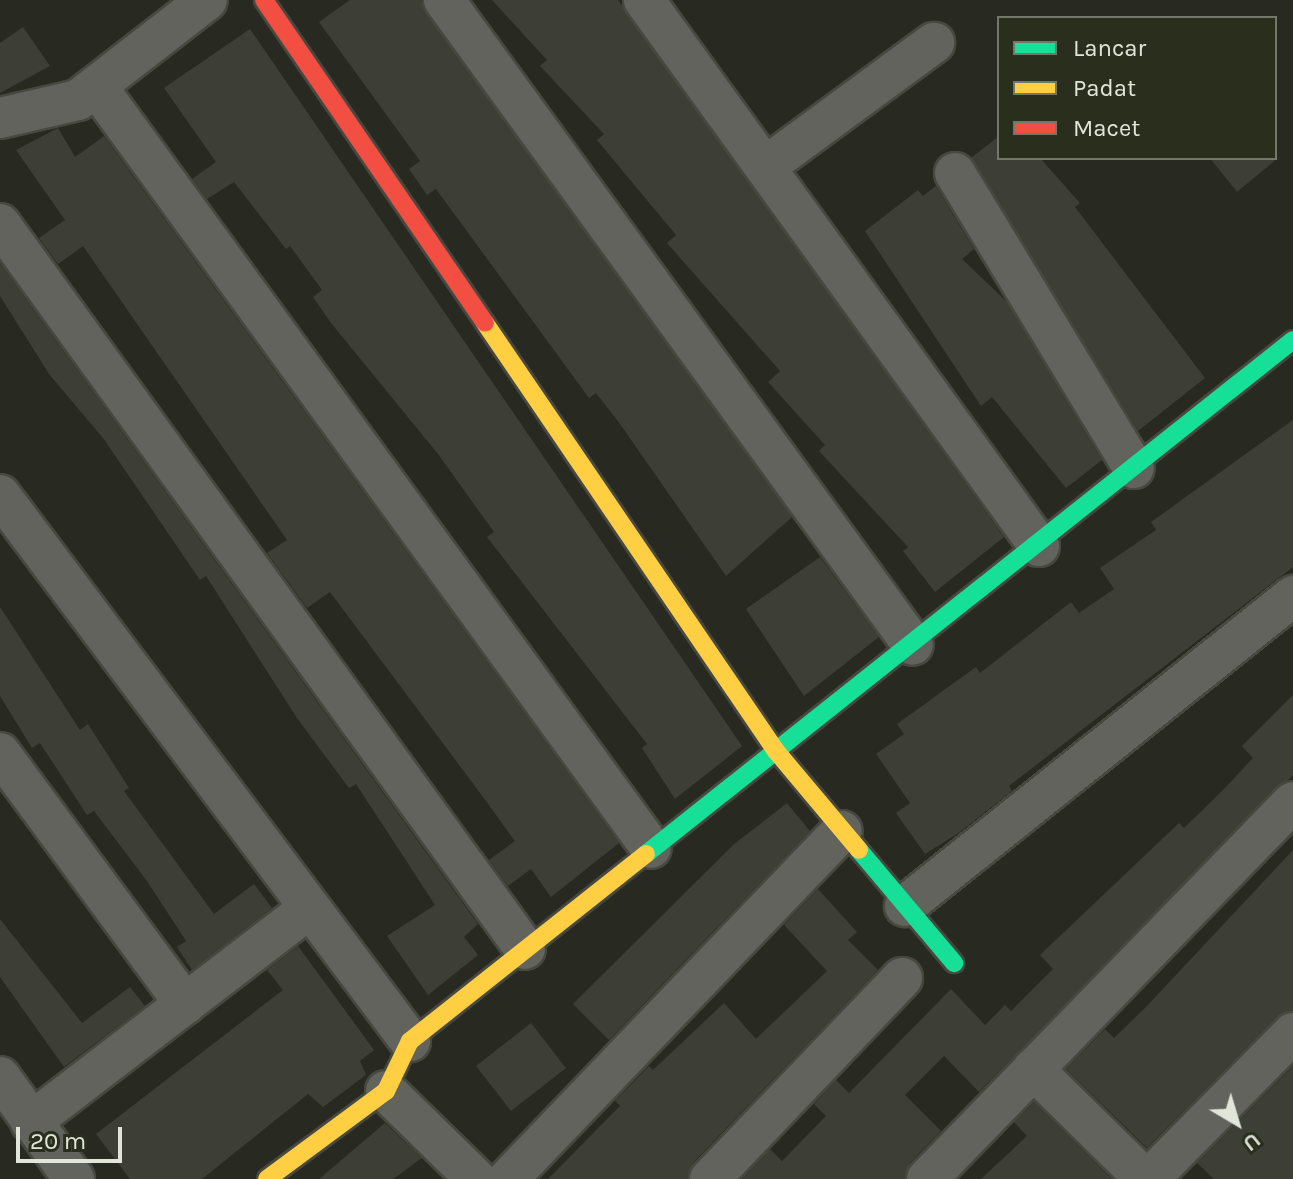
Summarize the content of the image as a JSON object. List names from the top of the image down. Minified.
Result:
{"legend":["Lancar","Padat","Macet"],"scale_bar":"20 m","north":"bottom right"}
